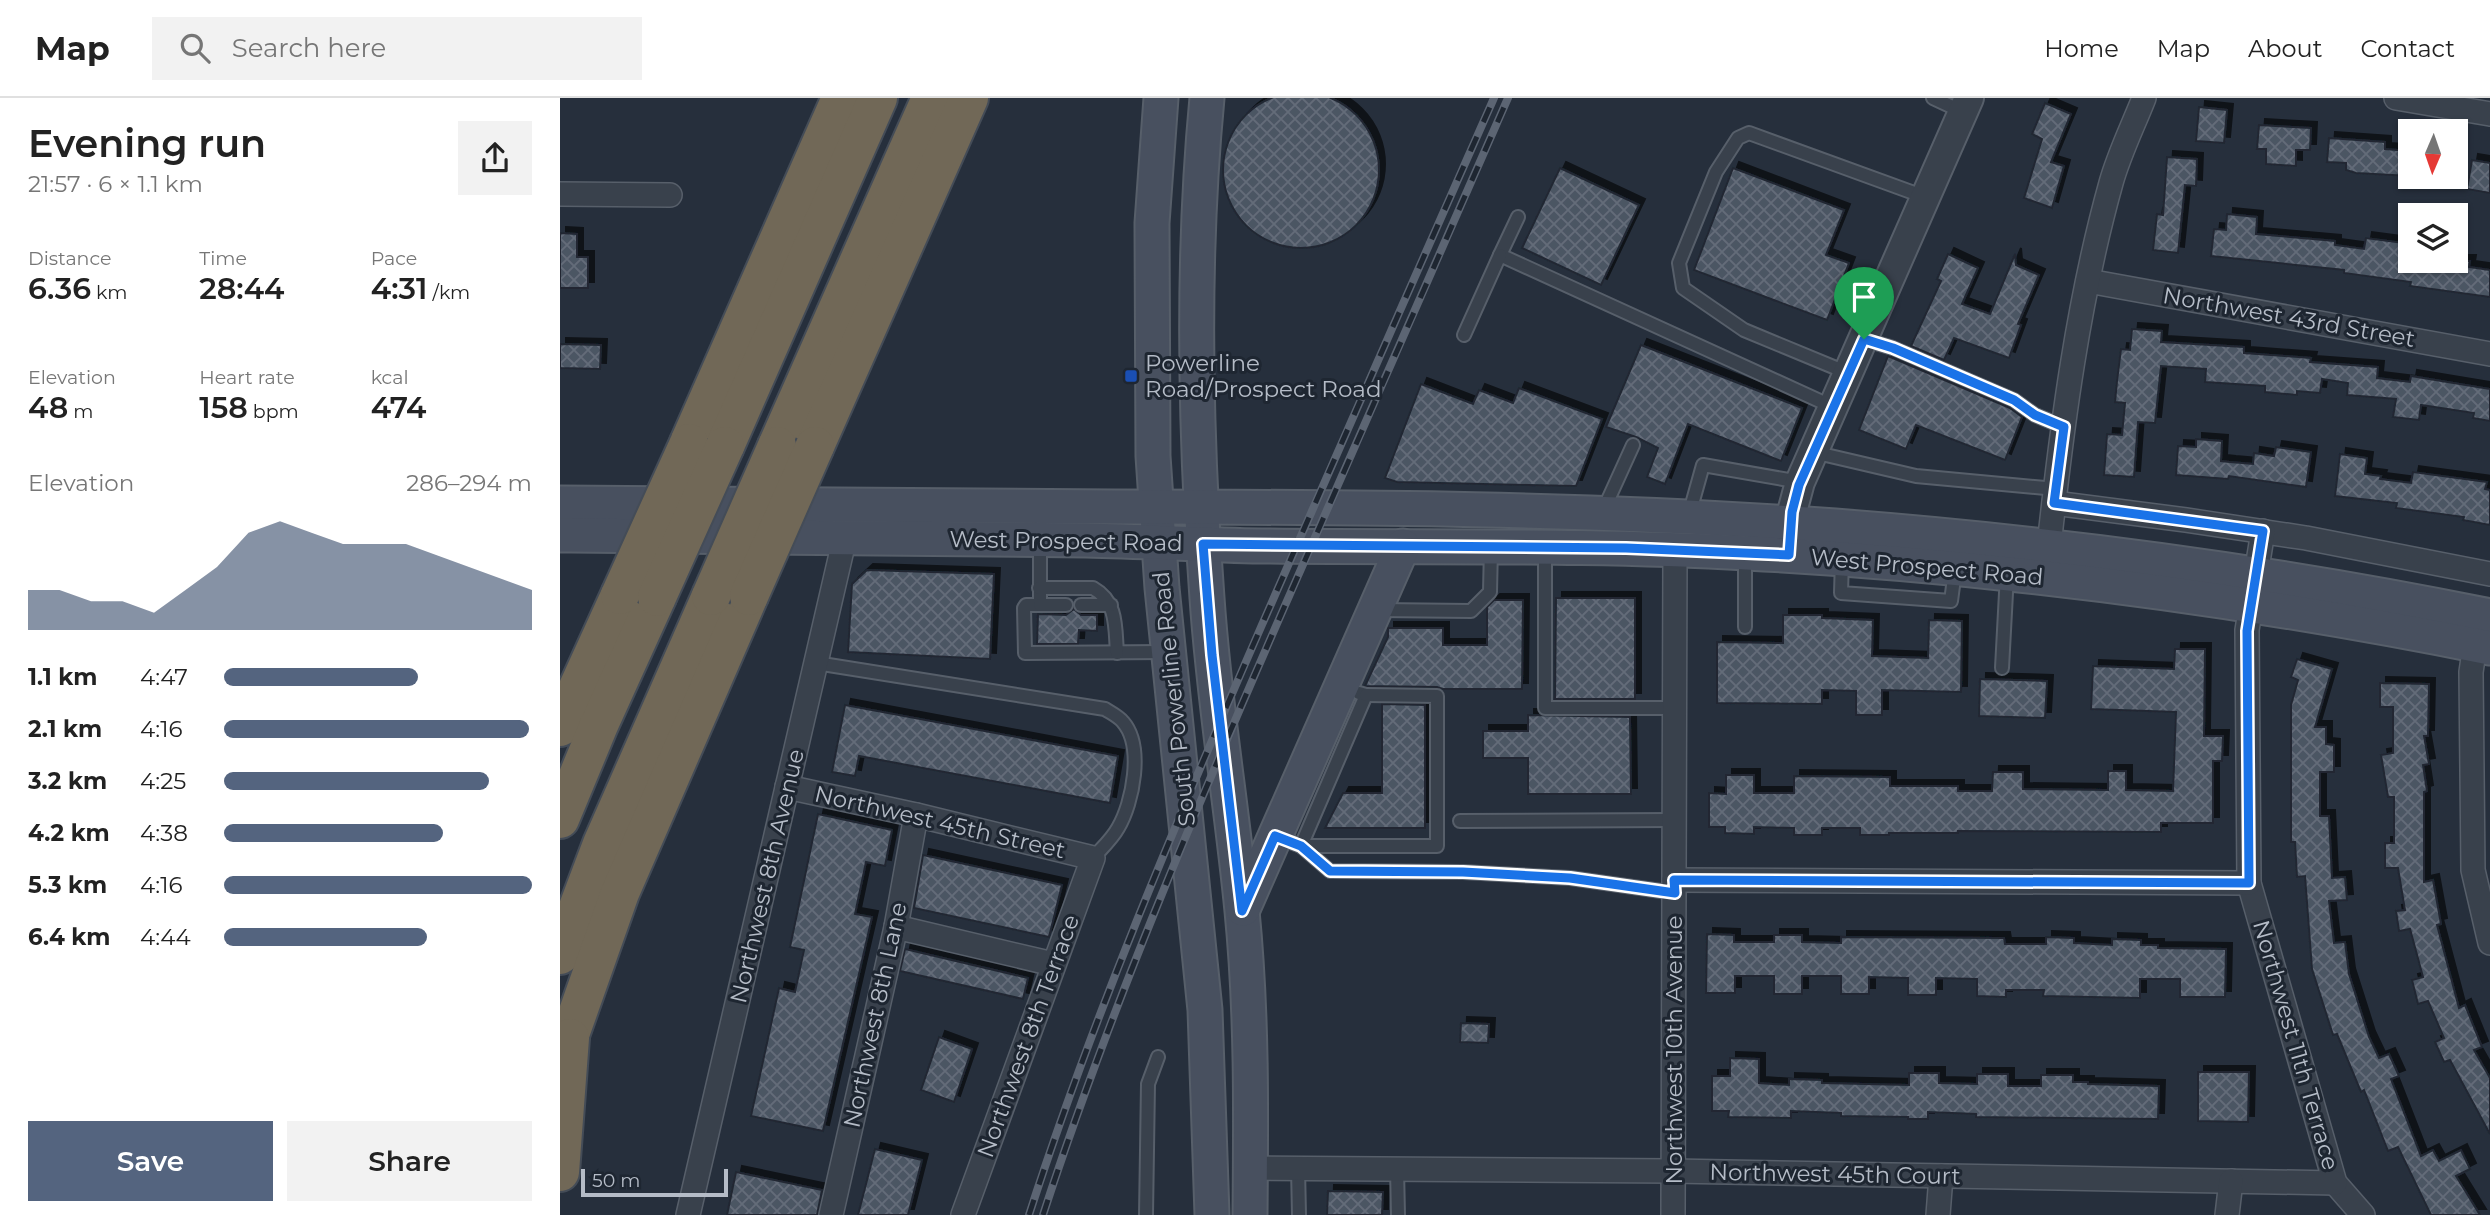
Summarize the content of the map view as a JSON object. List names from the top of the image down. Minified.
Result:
{"streets":{"main road":["West Prospect Road","South Powerline Road"],"street":["Northwest 43rd Street","Northwest 45th Street","Northwest 8th Avenue","Northwest 8th Lane","Northwest 8th Terrace","Northwest 11th Terrace","Northwest 10th Avenue","Northwest 45th Court"]},"crossings":[["West Prospect Road","South Powerline Road"],["West Prospect Road","Northwest 8th Avenue"],["West Prospect Road","Northwest 11th Terrace"],["West Prospect Road","Northwest 10th Avenue"],["South Powerline Road","Northwest 45th Court"],["Northwest 45th Street","Northwest 8th Avenue"],["Northwest 45th Street","Northwest 8th Lane"],["Northwest 45th Street","Northwest 8th Terrace"],["Northwest 11th Terrace","Northwest 45th Court"],["Northwest 10th Avenue","Northwest 45th Court"]],"places":{"transit":["Powerline Road/Prospect Road"]},"scale_bar":"50 m","north":"bottom","page":{"header":"Map","search":"Search here","nav":["Home","Map","About","Contact"],"heading":["Evening run","21:57 · 6 × 1.1 km"],"stats":[["Distance","6.36 km"],["Time","28:44"],["Pace","4:31 /km"],["Elevation","48 m"],["Heart rate","158 bpm"],["kcal","474"]],"chart":["Elevation","286–294 m"],"list":[{"name":"1.1 km","note":"4:47"},{"name":"2.1 km","note":"4:16"},{"name":"3.2 km","note":"4:25"},{"name":"4.2 km","note":"4:38"},{"name":"5.3 km","note":"4:16"},{"name":"6.4 km","note":"4:44"}],"buttons":["Save","Share"],"scale":"50 m"}}
